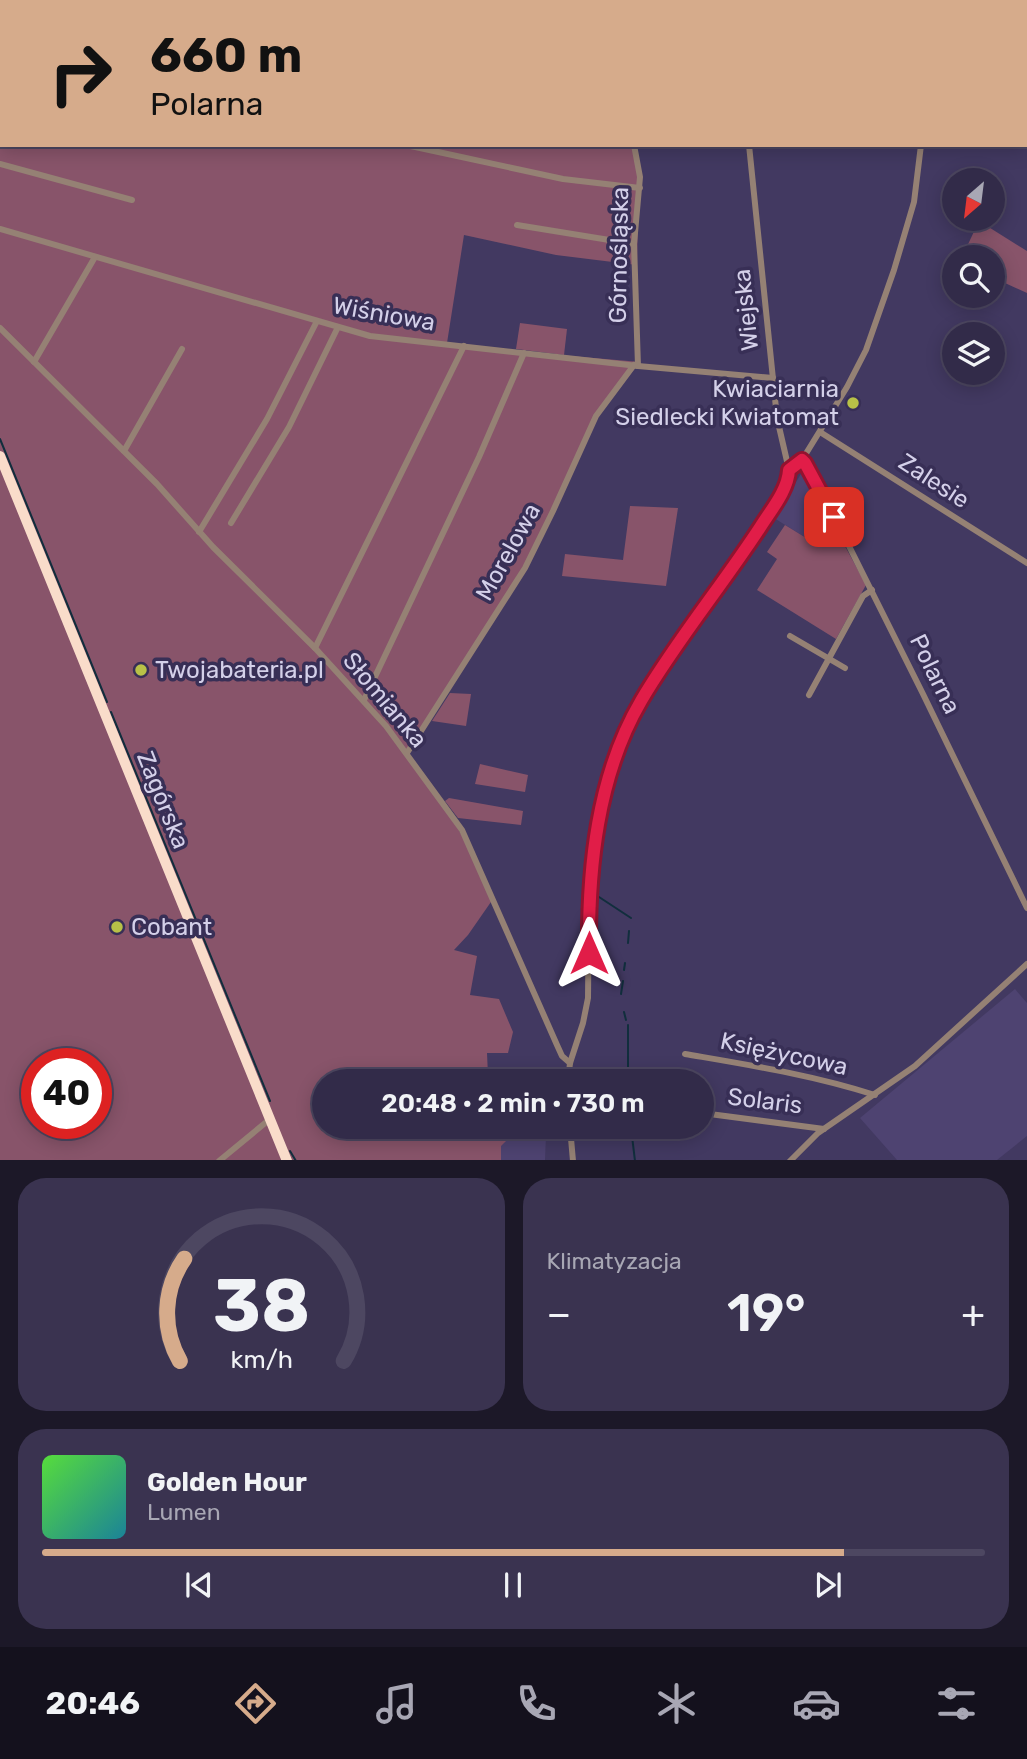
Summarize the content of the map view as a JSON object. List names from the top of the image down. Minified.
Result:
{"streets":{"highway":["Zagórska"],"street":["Górnośląska","Wiejska","Wiśniowa","Zalesie","Morelowa","Polarna","Słomianka","Księżycowa","Solaris"]},"crossings":[["Górnośląska","Wiśniowa"],["Górnośląska","Morelowa"],["Wiejska","Wiśniowa"],["Wiśniowa","Morelowa"],["Morelowa","Słomianka"]],"places":["Kwiaciarnia Siedlecki Kwiatomat","Twojabateria.pl","Cobant"],"north":"bottom left","page":{"turn":["660 m","Polarna"],"limit":"40","trip":"20:48 · 2 min · 730 m","tile":"Klimatyzacja","heat":["−","19°","+"],"song":["Golden Hour","Lumen"],"tabs":"20:46","gauge":["38","km/h"]}}
